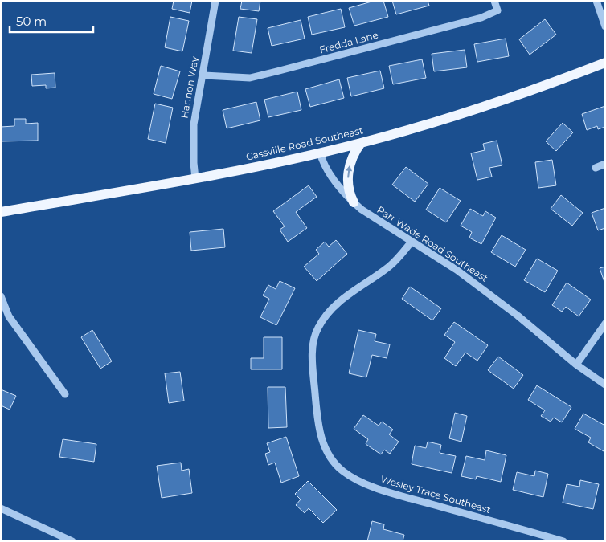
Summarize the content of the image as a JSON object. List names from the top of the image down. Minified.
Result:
{"streets":{"main road":["Cassville Road Southeast"],"street":["Fredda Lane","Hannon Way","Parr Wade Road Southeast","Wesley Trace Southeast"]},"crossings":[["Fredda Lane","Hannon Way"],["Hannon Way","Cassville Road Southeast"],["Cassville Road Southeast","Parr Wade Road Southeast"],["Parr Wade Road Southeast","Wesley Trace Southeast"]],"scale_bar":"50 m"}
